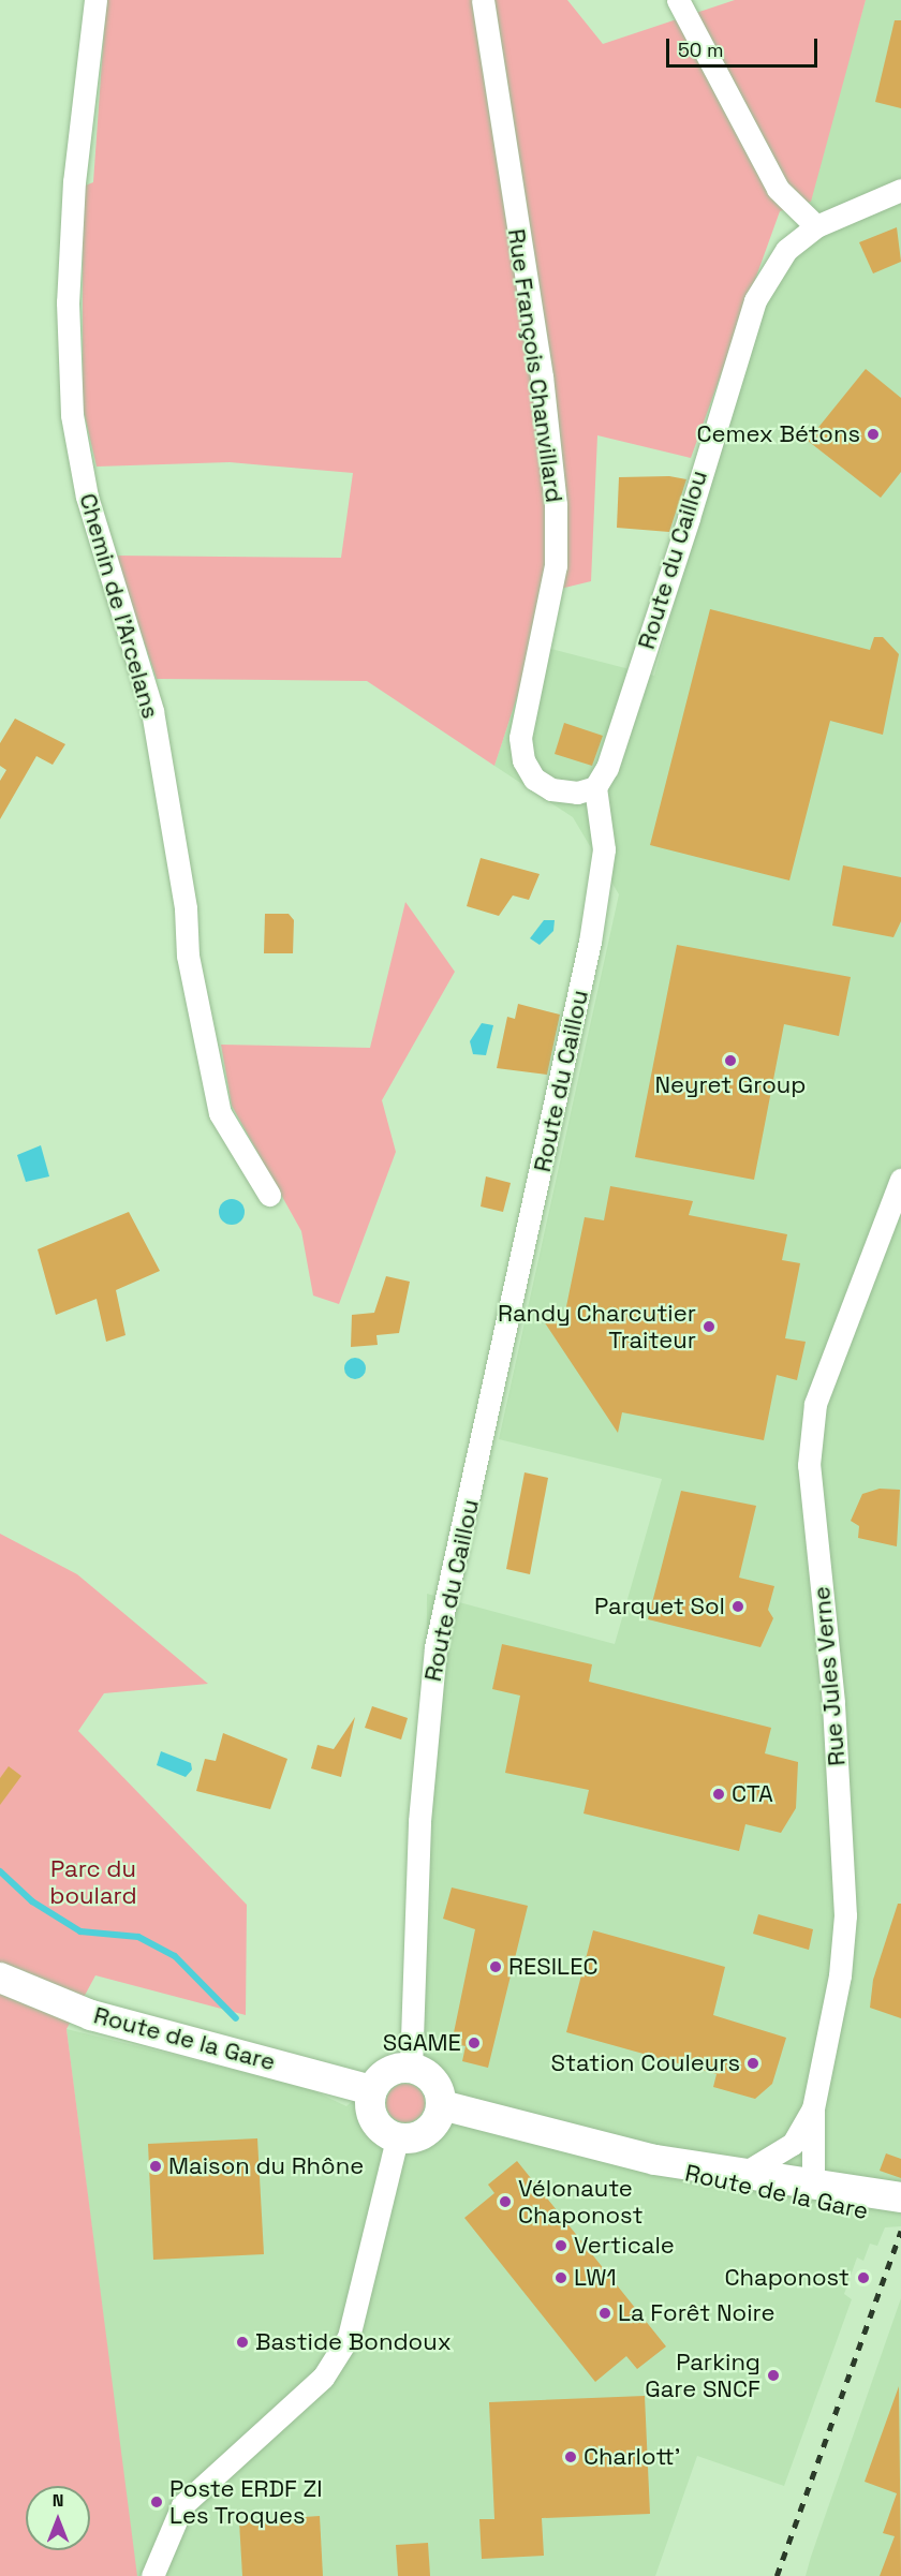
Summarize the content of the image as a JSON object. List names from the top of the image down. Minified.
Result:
{"streets":{"main road":["Route de la Gare"],"street":["Rue François Chanvillard","Route du Caillou","Chemin de l'Arcelans","Rue Jules Verne"]},"crossings":[["Rue François Chanvillard","Route du Caillou"],["Route du Caillou","Route de la Gare"],["Rue Jules Verne","Route de la Gare"]],"parks":["Parc du boulard"],"places":["Cemex Bétons","Neyret Group","Randy Charcutier Traiteur","Parquet Sol","CTA","RESILEC","SGAME","Station Couleurs","Maison du Rhône","Vélonaute Chaponost","Verticale","LW1","Chaponost","La Forêt Noire","Bastide Bondoux","Parking Gare SNCF","Charlott'","Poste ERDF ZI Les Troques"],"scale_bar":"50 m","north":"top"}
